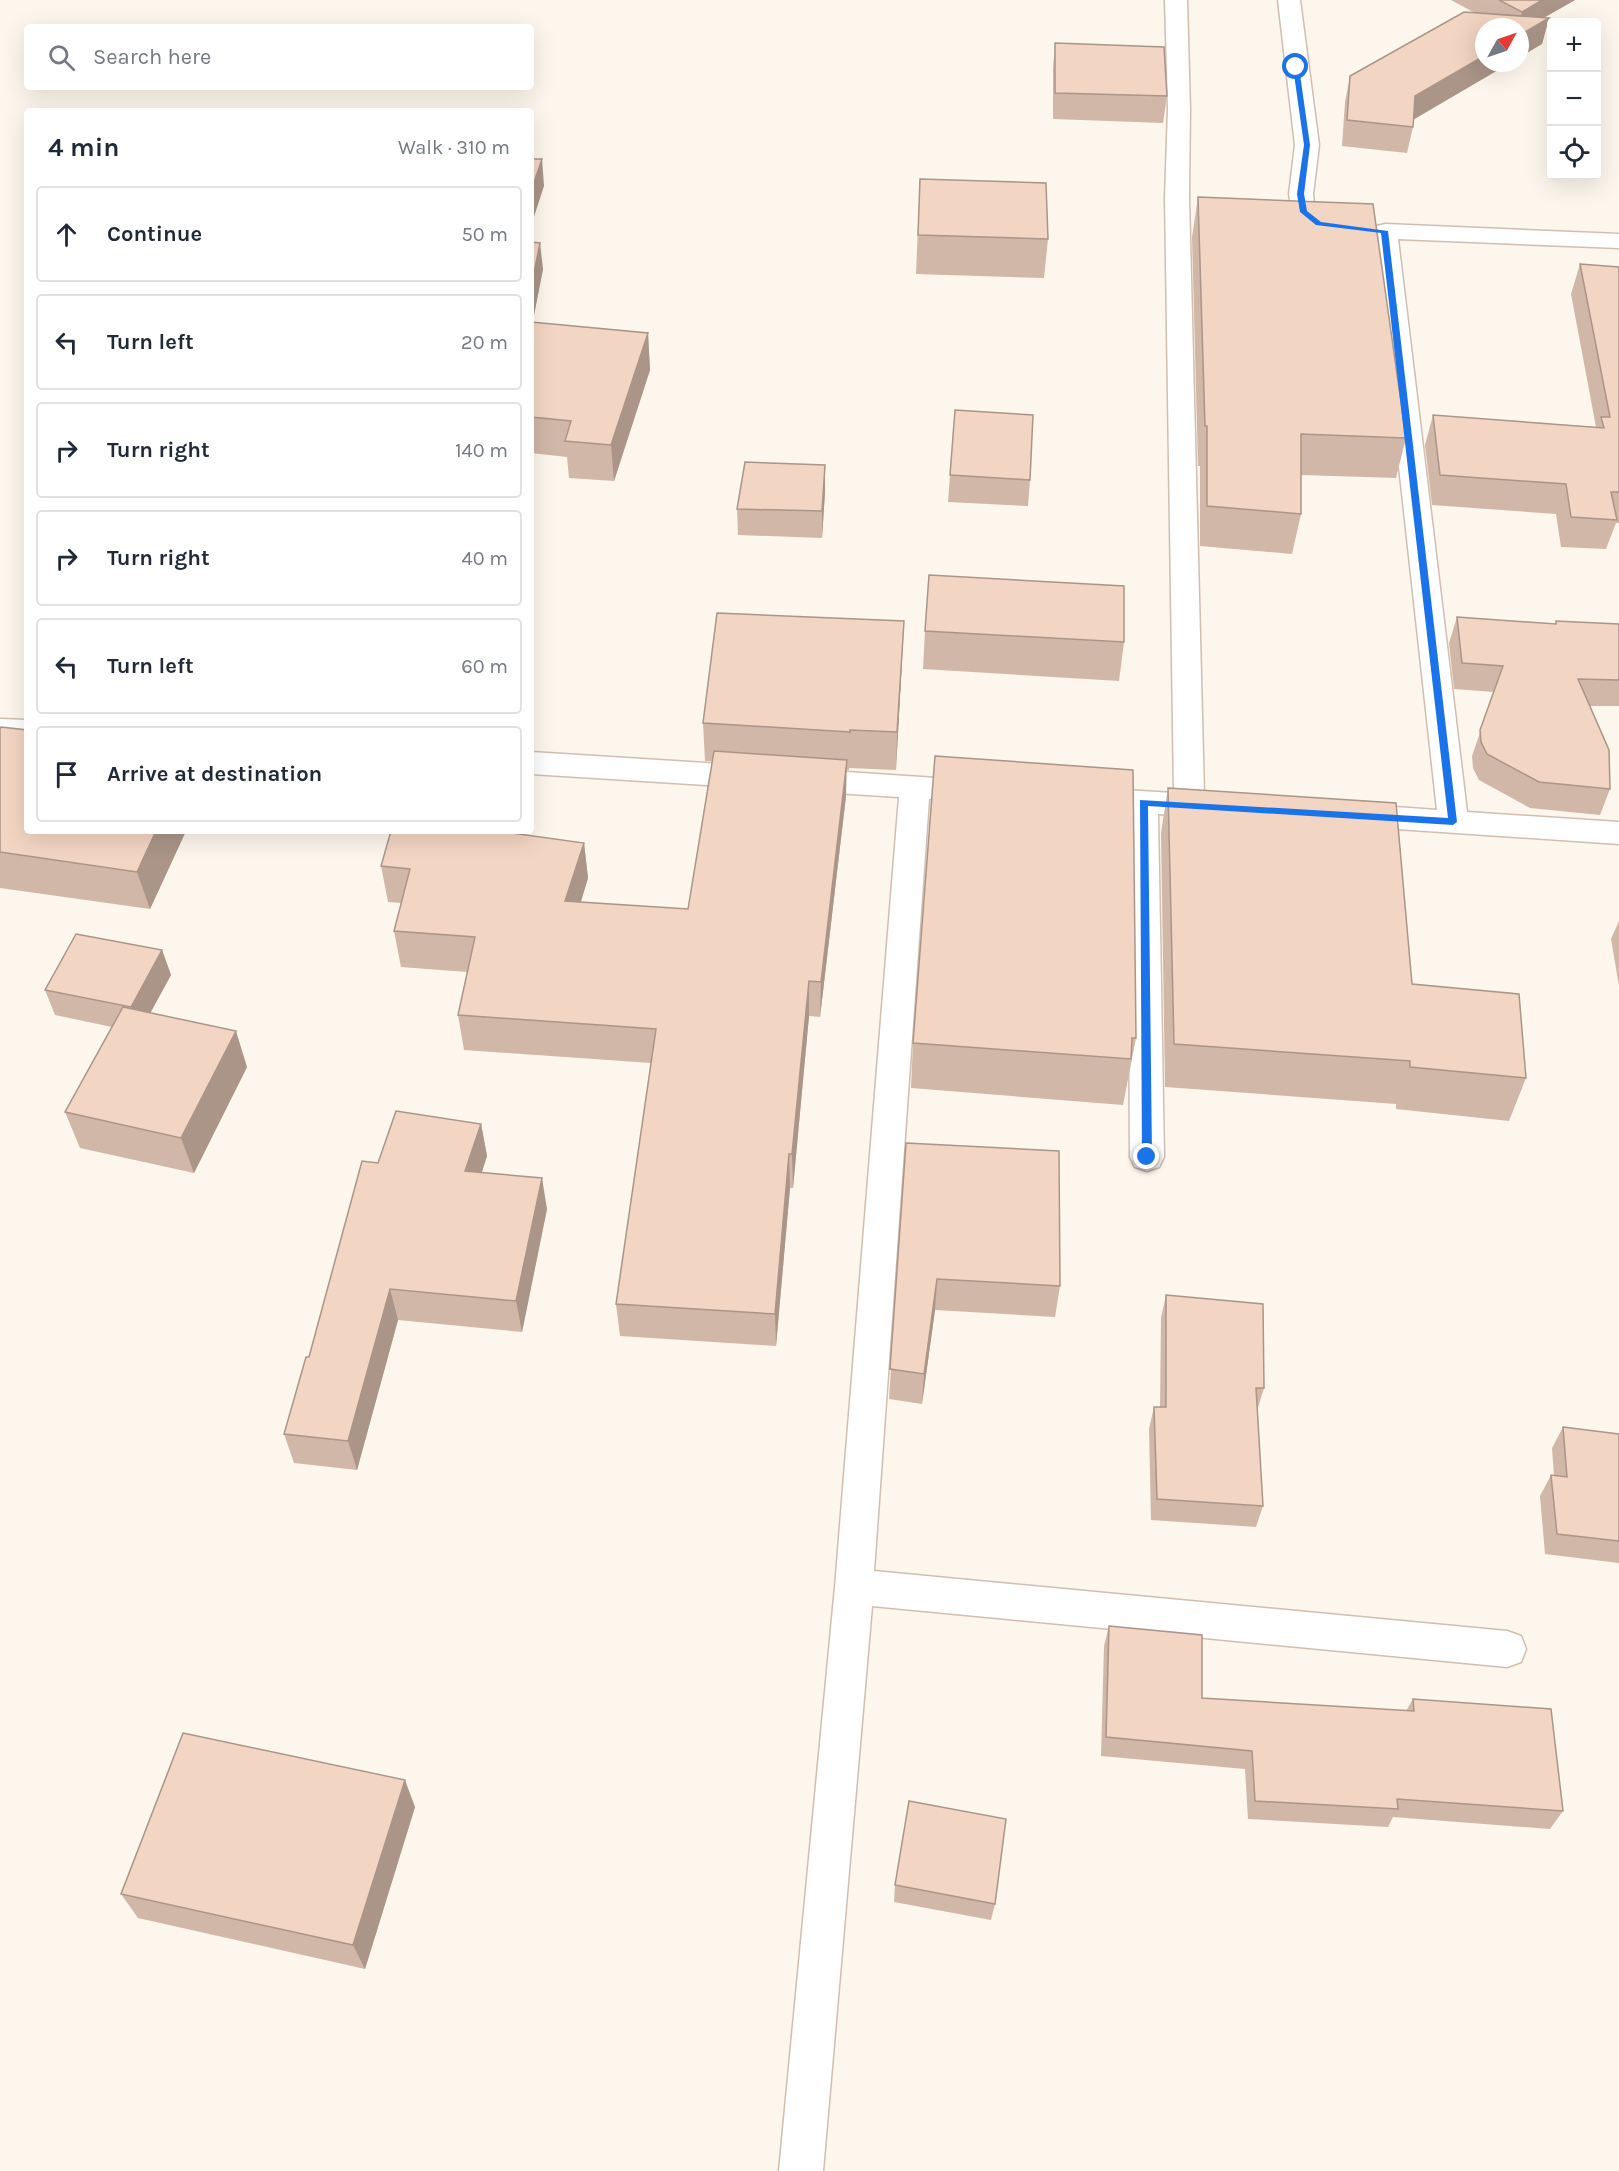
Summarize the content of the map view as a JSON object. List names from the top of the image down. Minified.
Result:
{"north":"top right","page":{"map_buttons":["+","−"],"search":"Search here","heading":["4 min","Walk · 310 m"],"list":[["Continue","50 m"],["Turn left","20 m"],["Turn right","140 m"],["Turn right","40 m"],["Turn left","60 m"],"Arrive at destination"]}}
